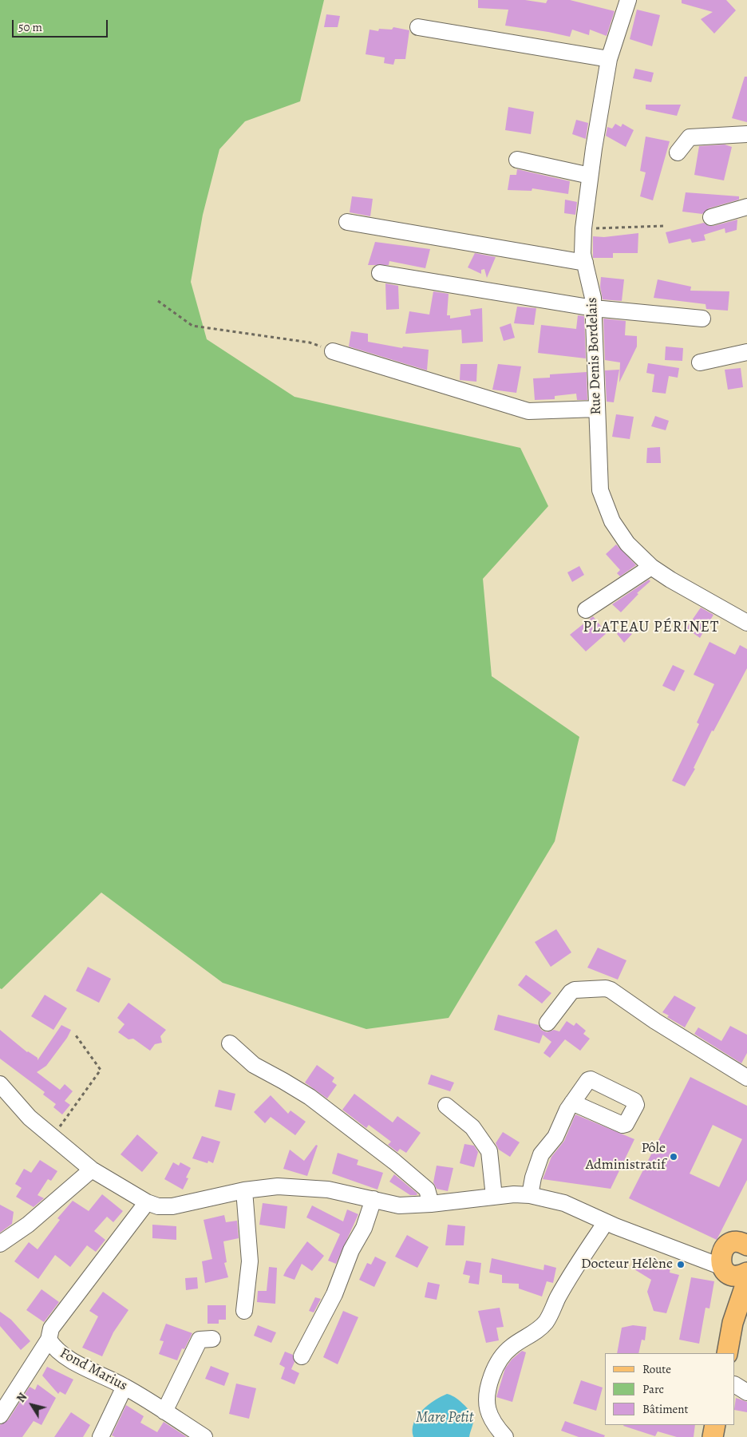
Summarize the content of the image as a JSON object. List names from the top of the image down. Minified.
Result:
{"streets":{"street":["Rue Denis Bordelais","Fond Marius"]},"districts":["PLATEAU PÉRINET"],"water":["Mare Petit"],"places":["Pôle Administratif","Docteur Hélène"],"legend":["Route","Parc","Bâtiment"],"scale_bar":"50 m","north":"top left"}
